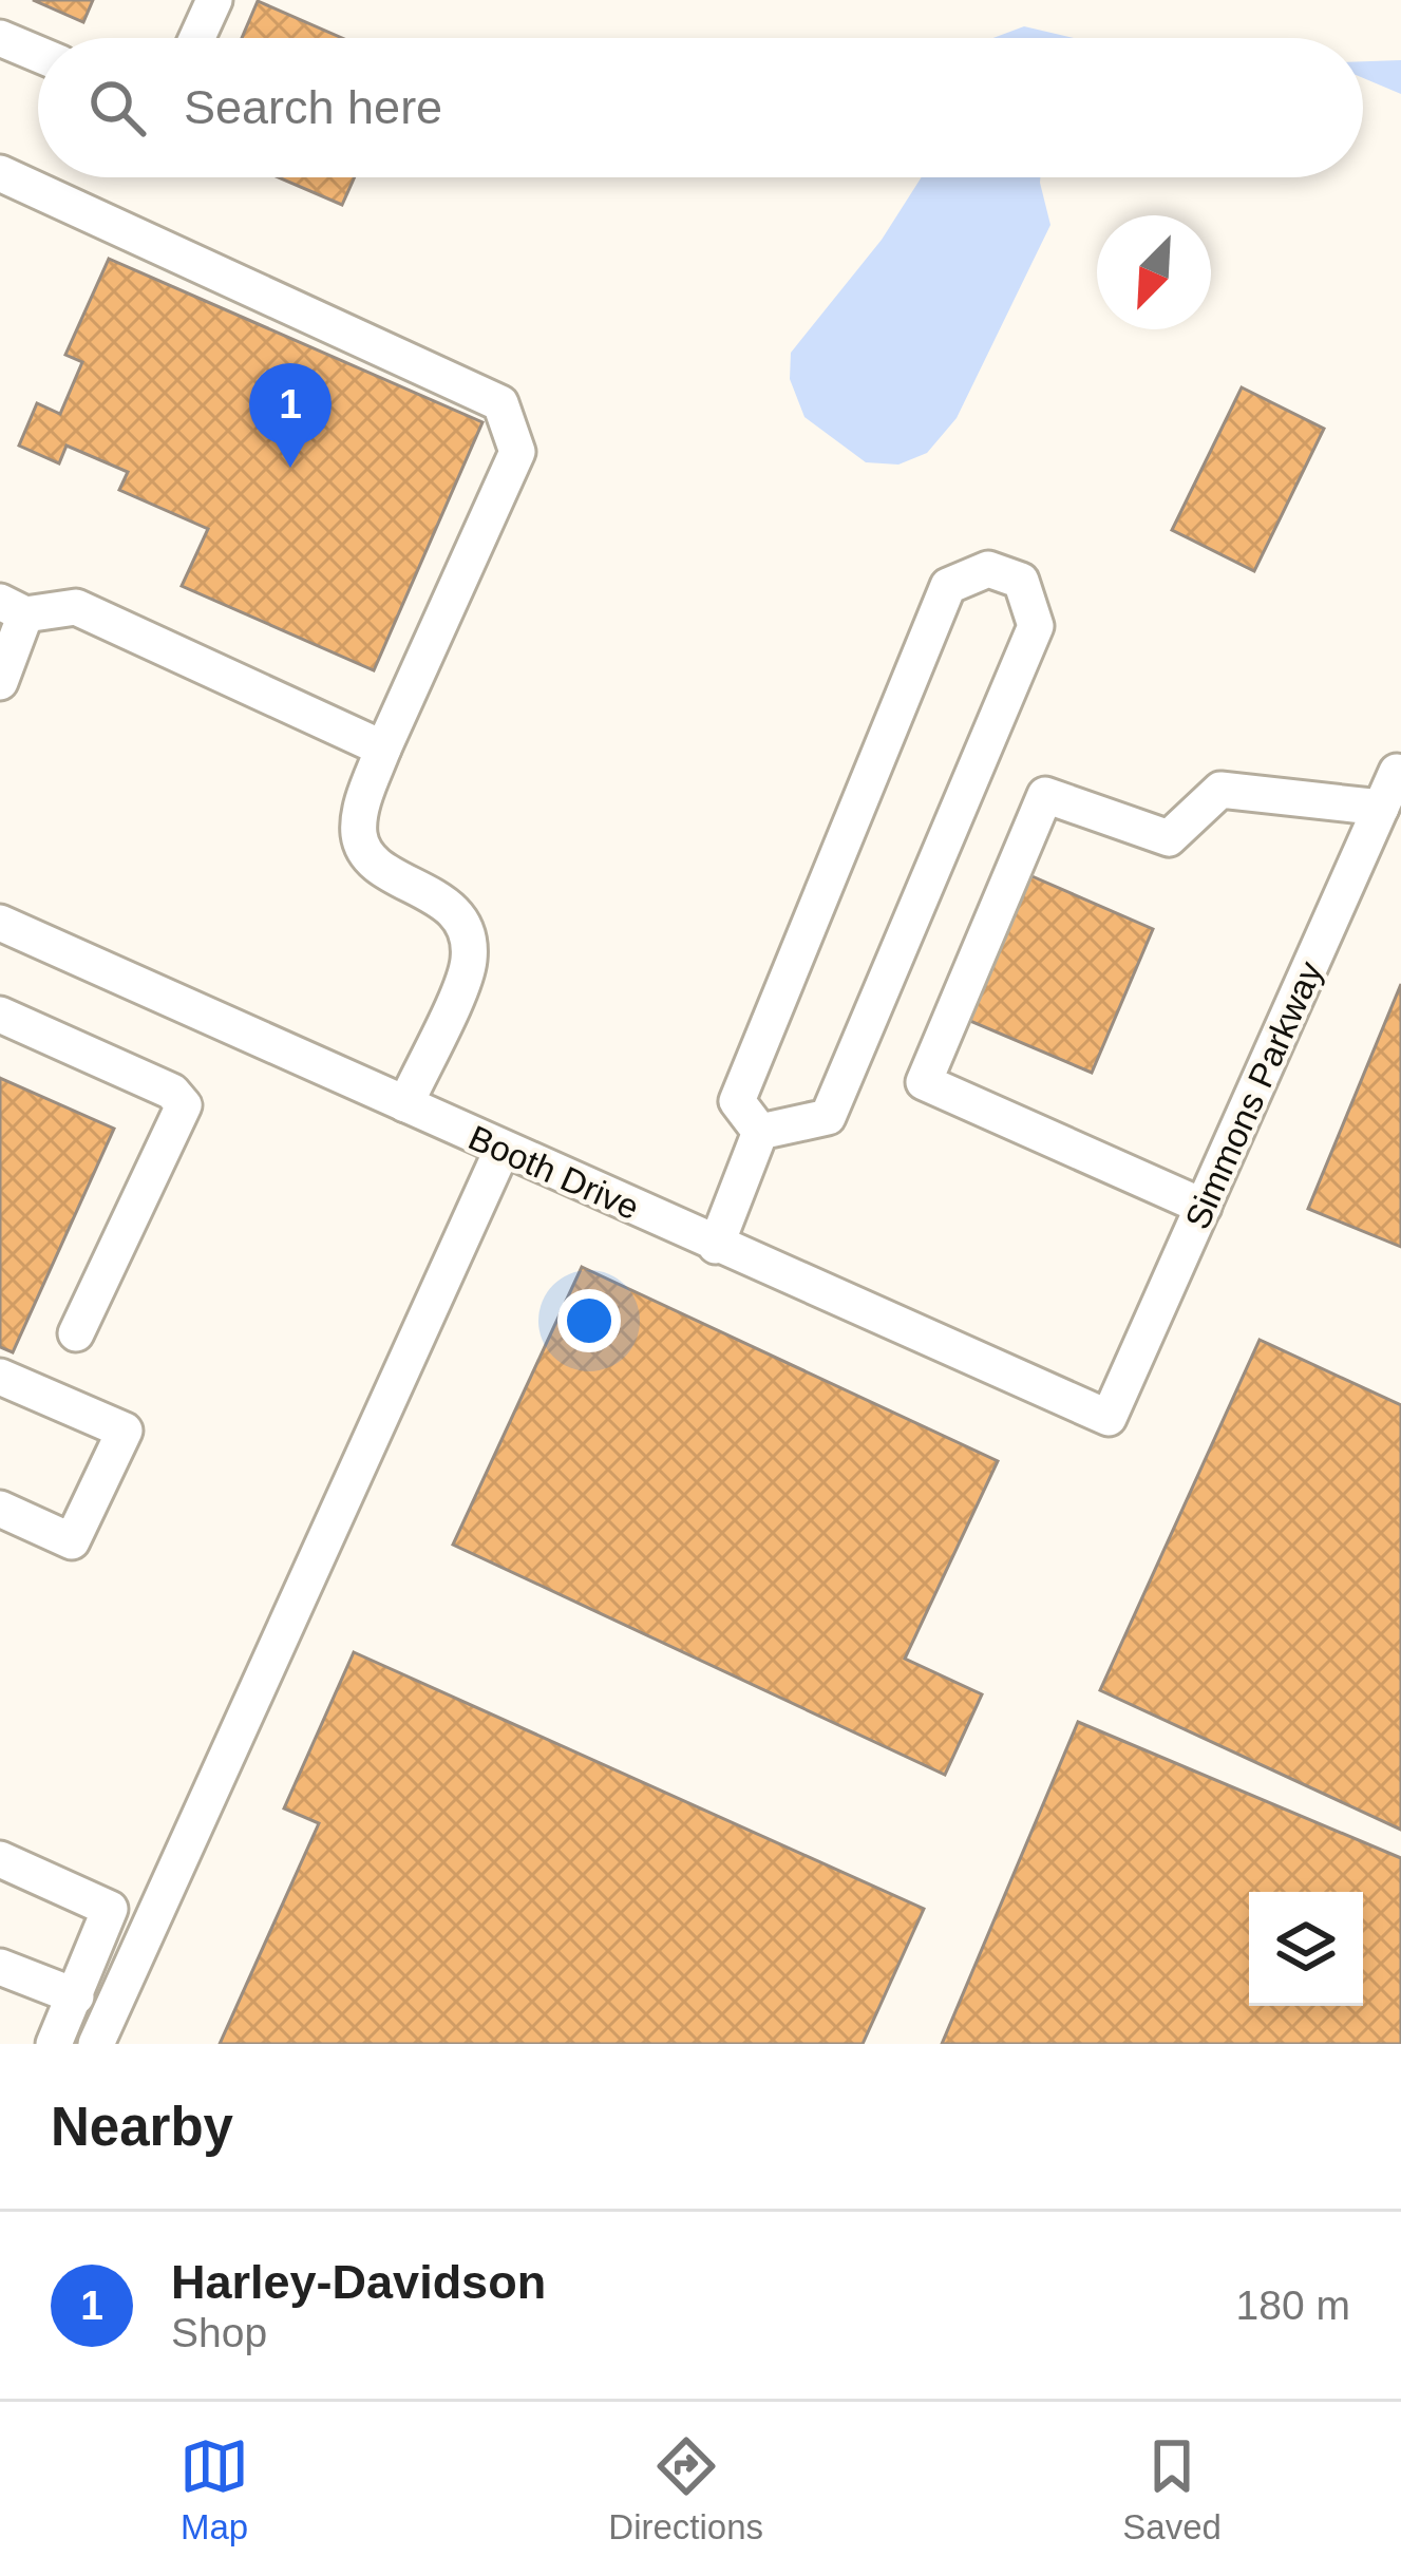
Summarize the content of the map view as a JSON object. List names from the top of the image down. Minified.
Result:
{"streets":{"street":["Simmons Parkway","Booth Drive"]},"crossings":[["Simmons Parkway","Booth Drive"]],"north":"bottom left","page":{"search":"Search here","pins":"1","heading":"Nearby","list":[{"mark":"1","name":"Harley-Davidson","note":"Shop","value":"180 m"}],"nav":["Map","Directions","Saved"]}}
